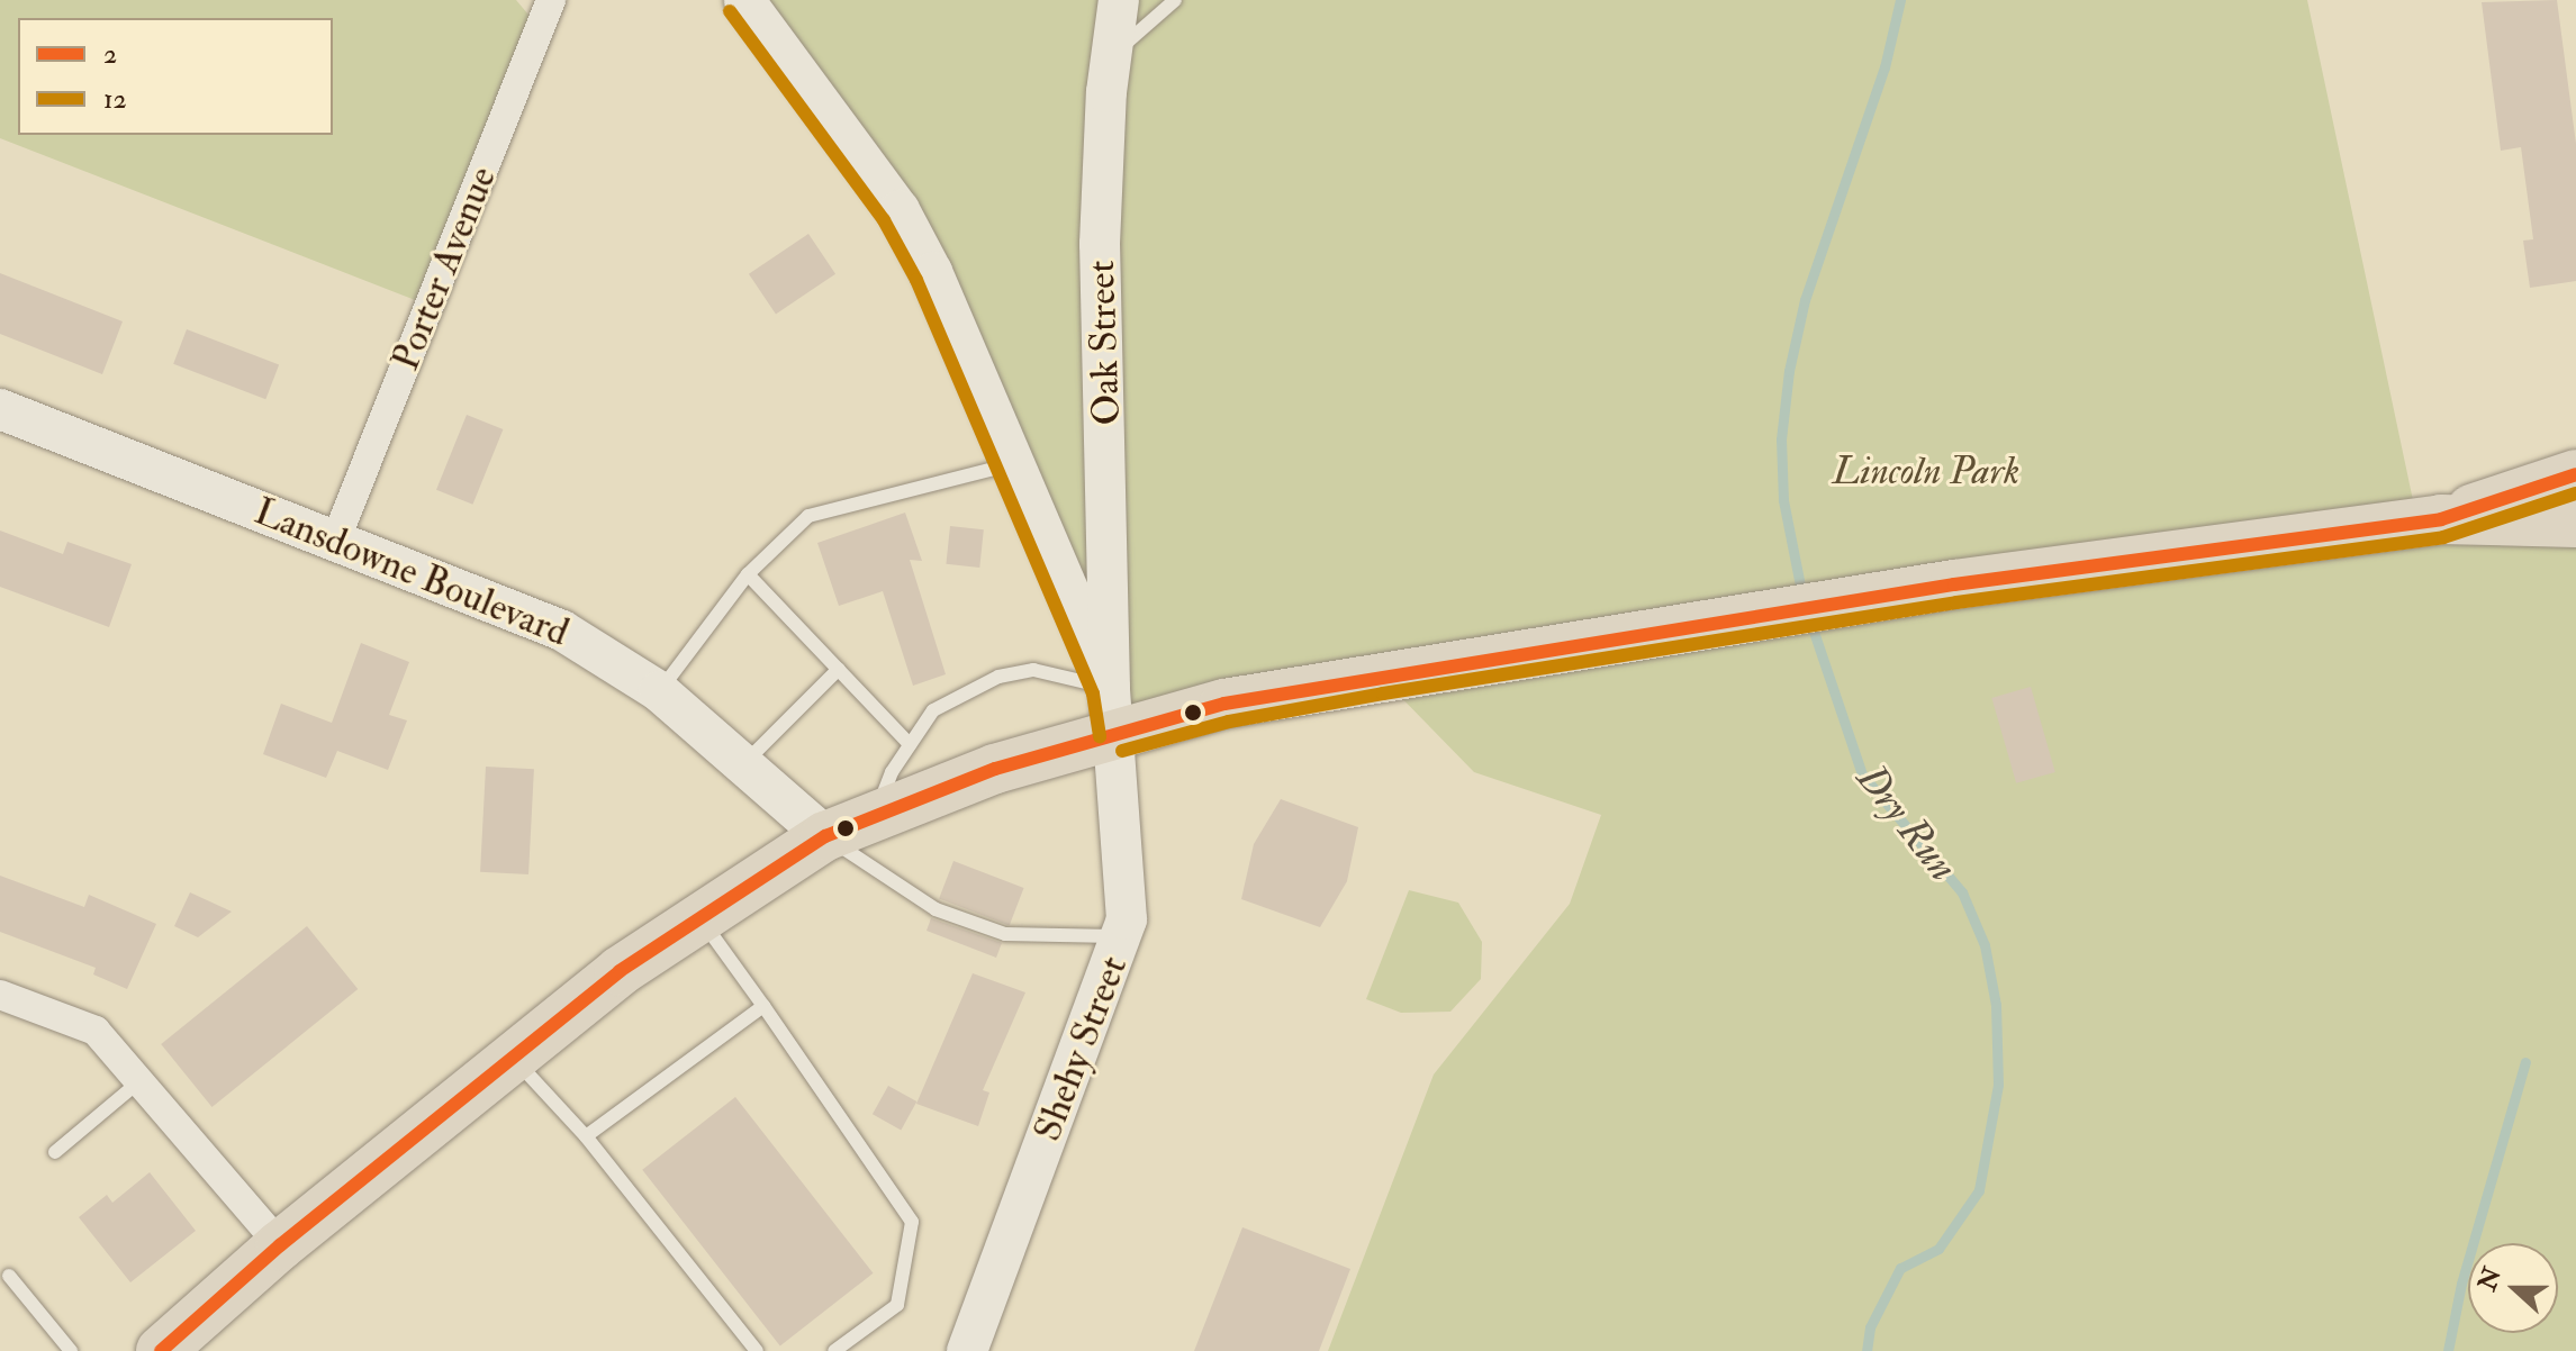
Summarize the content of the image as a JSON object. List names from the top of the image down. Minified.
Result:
{"streets":{"street":["Porter Avenue","Oak Street","Lansdowne Boulevard","Shehy Street"]},"crossings":[["Porter Avenue","Lansdowne Boulevard"],["Oak Street","Shehy Street"]],"water":["Dry Run"],"parks":["Lincoln Park"],"lines":["transit line 12","transit line 2"],"legend":["2","12"],"north":"left"}
